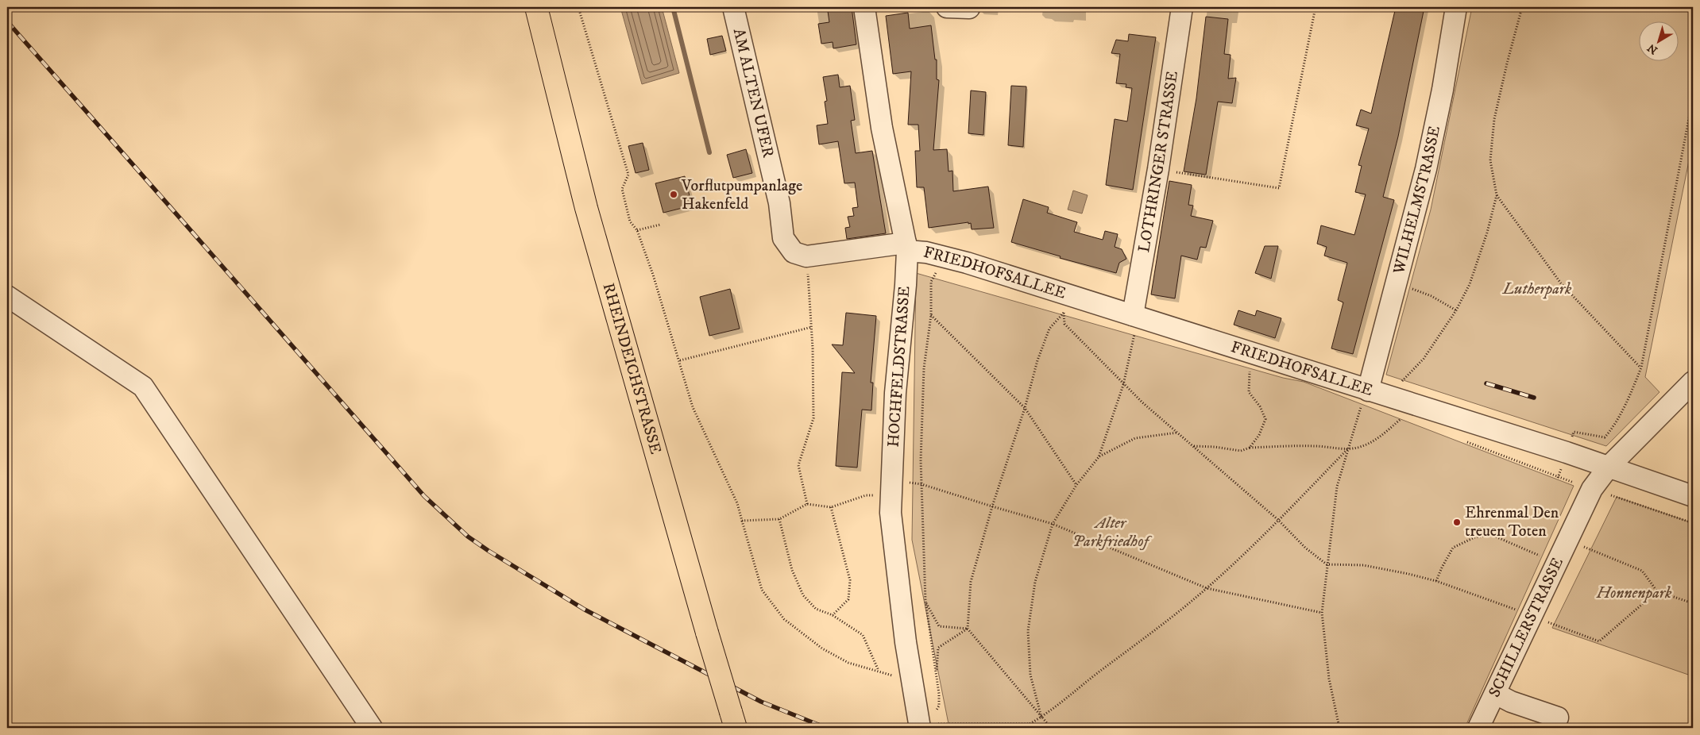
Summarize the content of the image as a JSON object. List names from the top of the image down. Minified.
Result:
{"streets":{"main road":["RHEINDEICHSTRASSE"],"street":["AM ALTEN UFER","LOTHRINGER STRASSE","WILHELMSTRASSE","FRIEDHOFSALLEE","HOCHFELDSTRASSE","SCHILLERSTRASSE"]},"crossings":[["LOTHRINGER STRASSE","FRIEDHOFSALLEE"],["WILHELMSTRASSE","FRIEDHOFSALLEE"],["FRIEDHOFSALLEE","HOCHFELDSTRASSE"],["FRIEDHOFSALLEE","SCHILLERSTRASSE"]],"parks":["Lutherpark","Alter Parkfriedhof","Honnenpark"],"places":["Vorflutpumpanlage Hakenfeld","Ehrenmal Den treuen Toten"],"north":"bottom left"}
